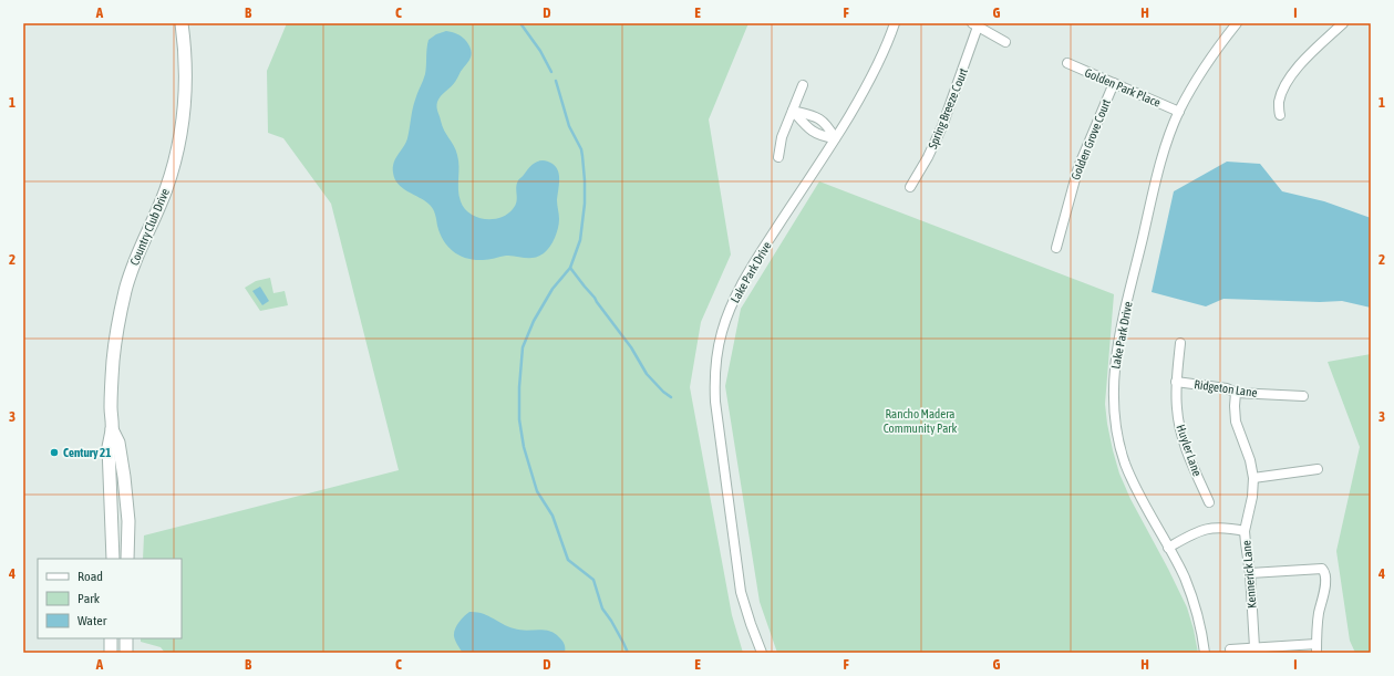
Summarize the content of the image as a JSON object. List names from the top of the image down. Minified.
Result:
{"streets":{"street":["Golden Park Place","Spring Breeze Court","Golden Grove Court","Country Club Drive","Lake Park Drive","Ridgeton Lane","Huyler Lane","Kennerick Lane"]},"crossings":[["Golden Park Place","Golden Grove Court"],["Golden Park Place","Lake Park Drive"],["Ridgeton Lane","Huyler Lane"],["Ridgeton Lane","Kennerick Lane"]],"parks":["Rancho Madera Community Park"],"places":["Century 21"],"legend":["Road","Park","Water"],"grid":{"columns":["A","B","C","D","E","F","G","H","I"],"rows":["1","2","3","4"]}}
